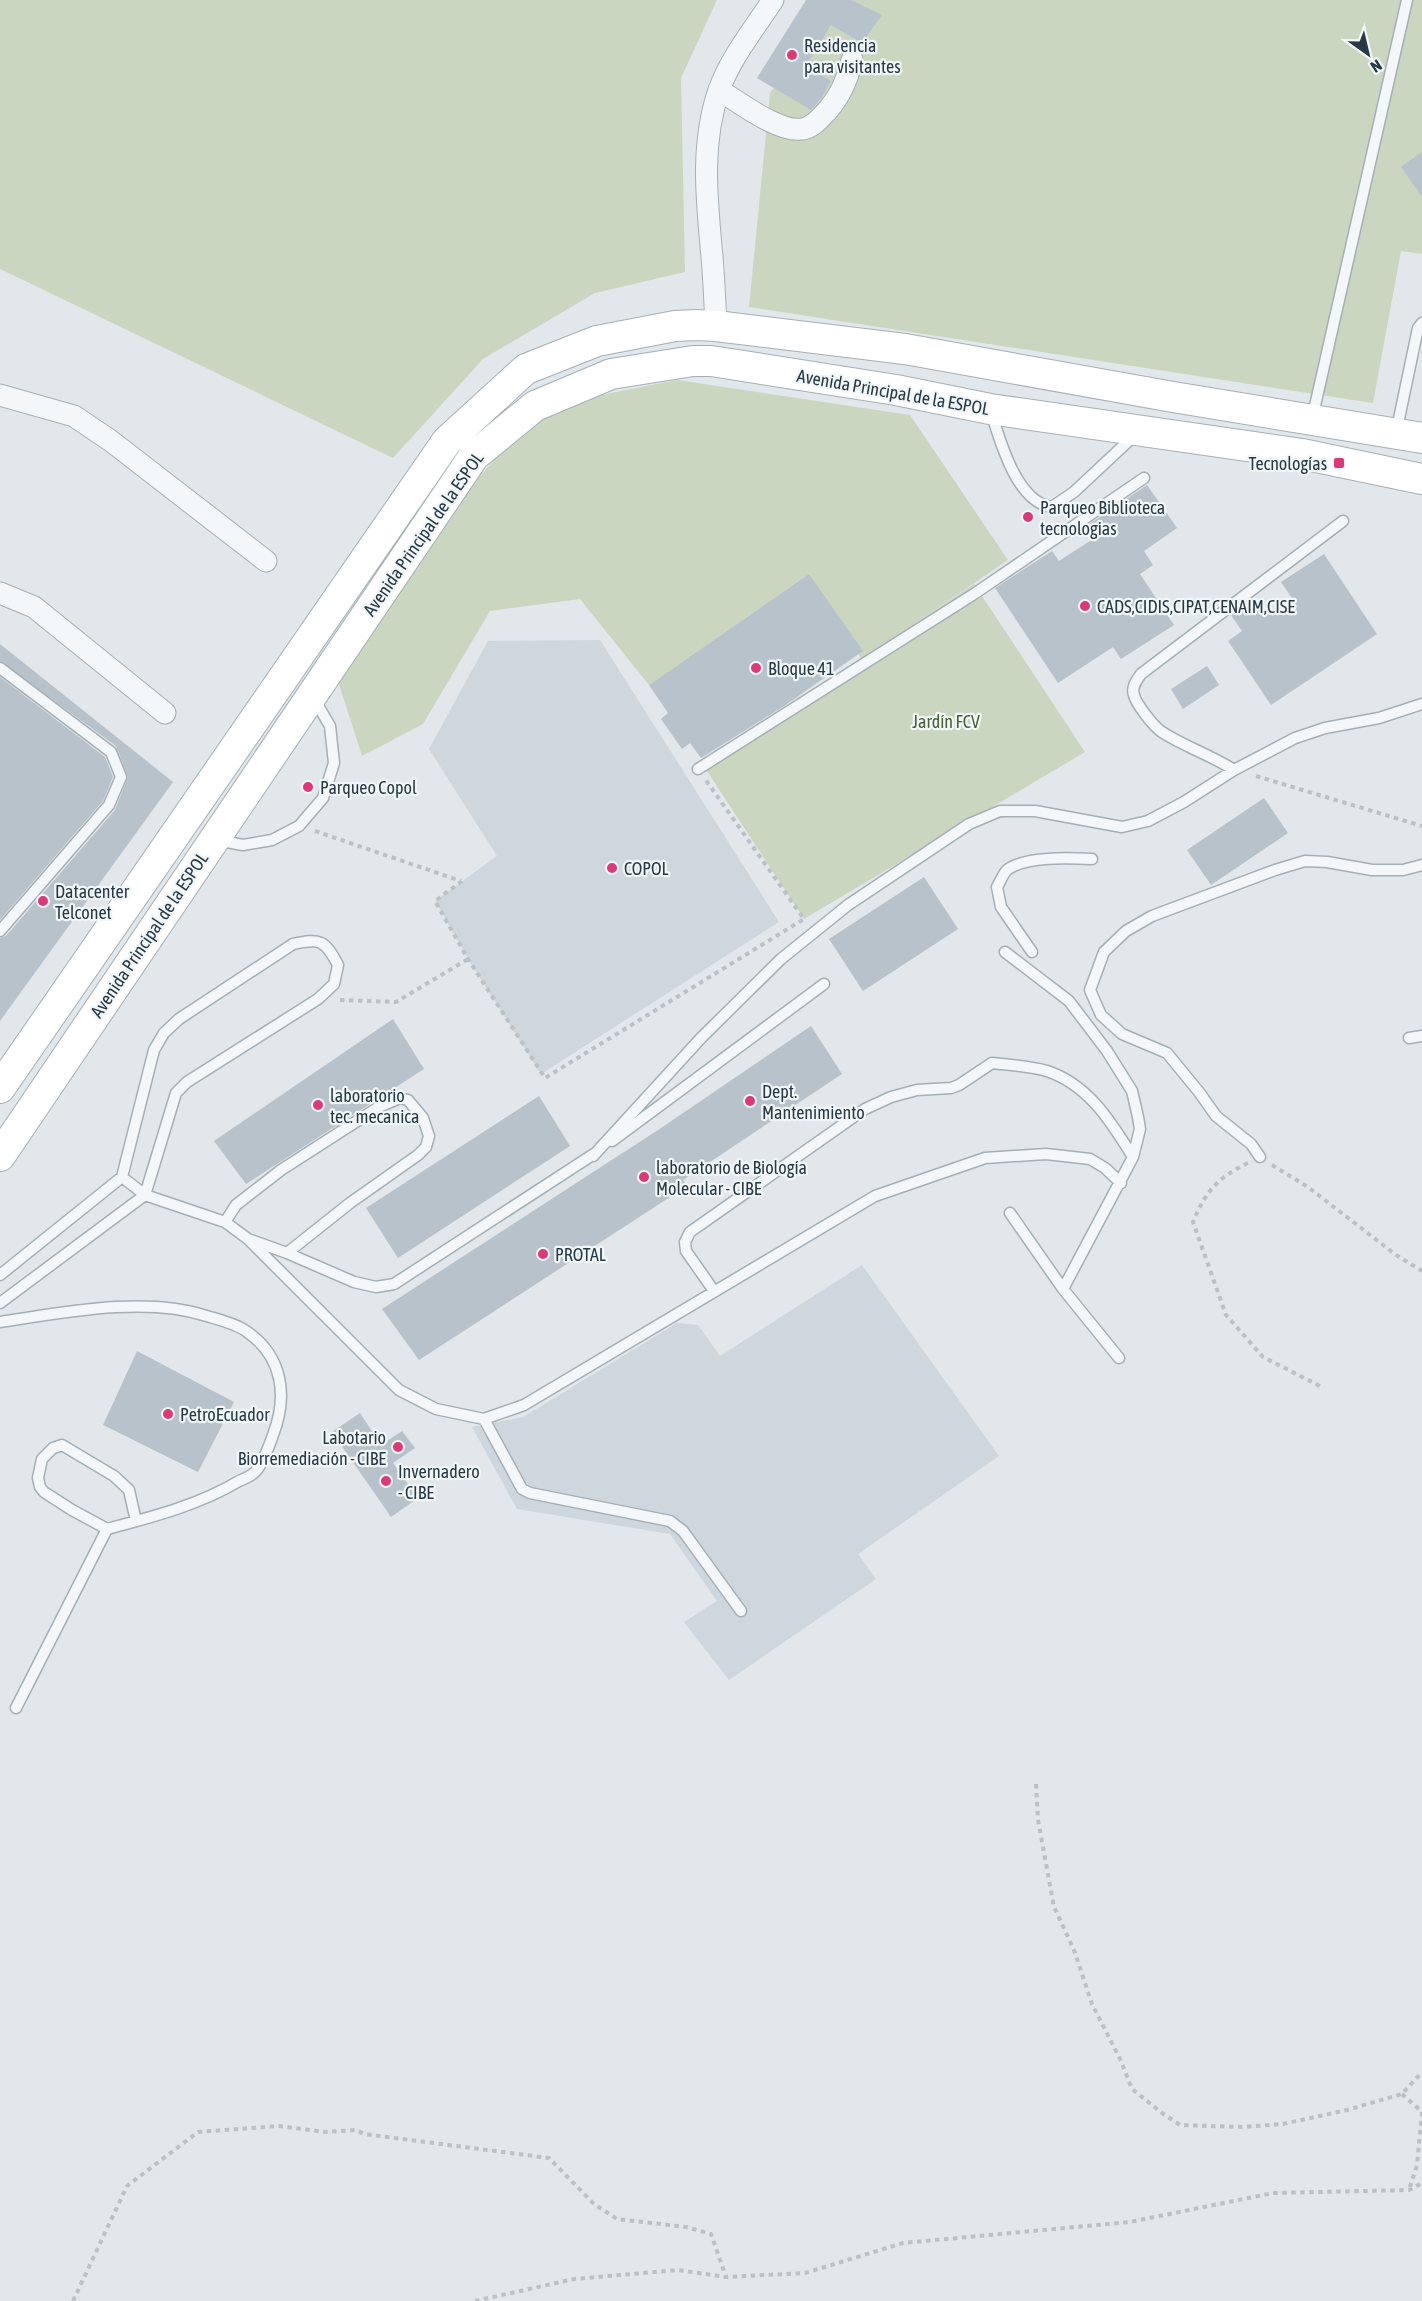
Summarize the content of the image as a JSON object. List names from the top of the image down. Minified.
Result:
{"streets":{"street":["Avenida Principal de la ESPOL"]},"parks":["Jardín FCV"],"places":{"other":["Residencia para visitantes","Parqueo Biblioteca tecnologias","CADS,CIDIS,CIPAT,CENAIM,CISE","Bloque 41","Parqueo Copol","COPOL","Datacenter Telconet","Dept. Mantenimiento","laboratorio tec. mecanica","laboratorio de Biología Molecular - CIBE","PROTAL","PetroEcuador","Labotario Biorremediación - CIBE","Invernadero - CIBE"],"transit":["Tecnologías"]},"north":"bottom right"}
